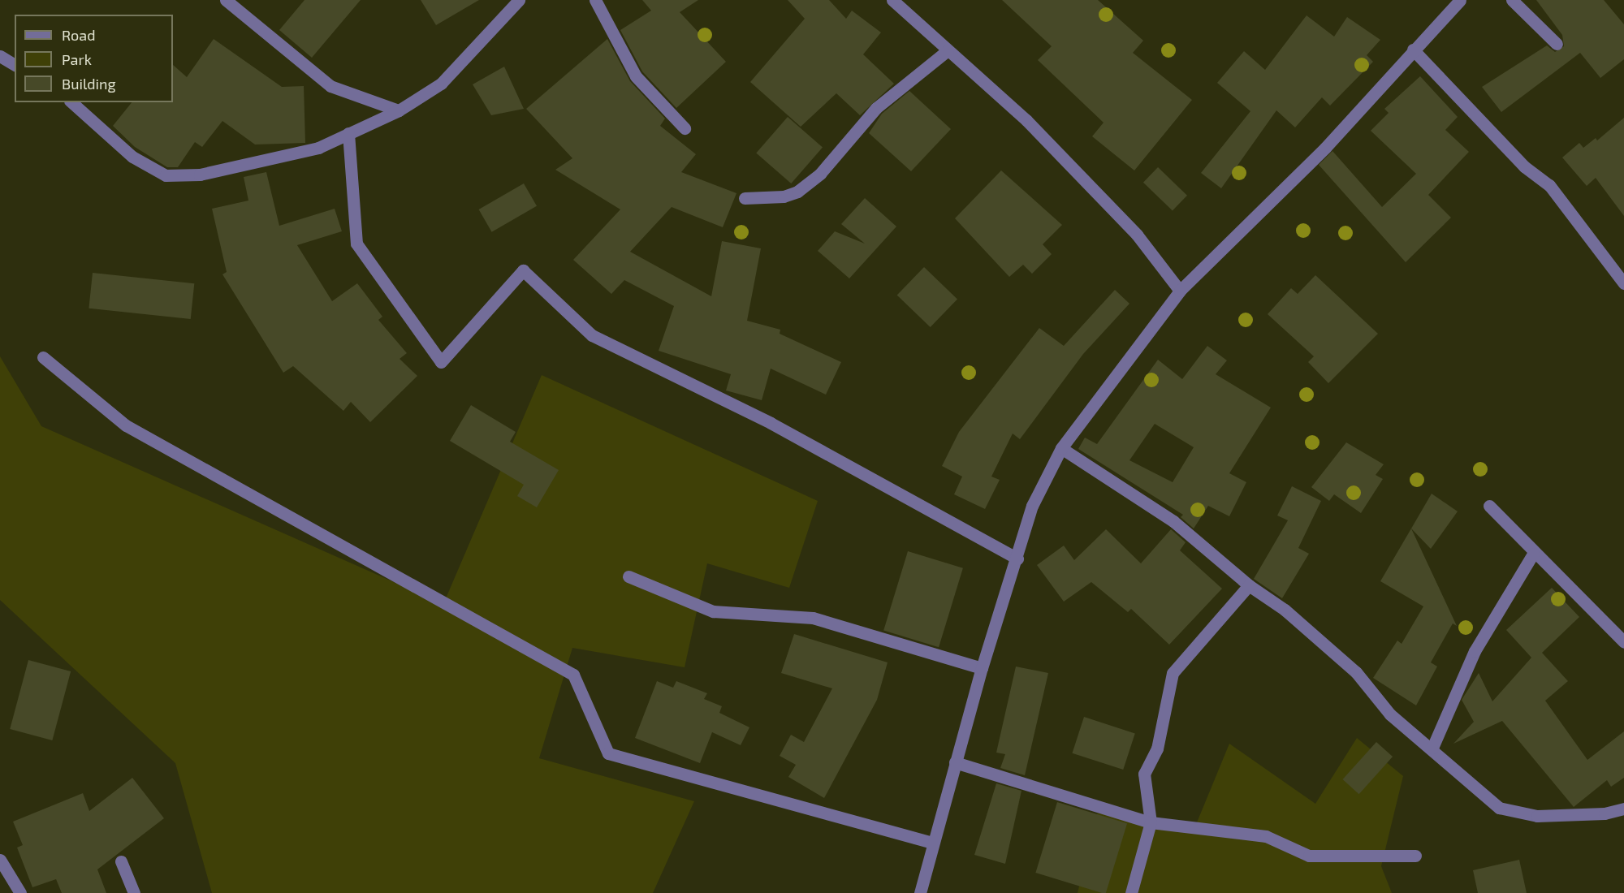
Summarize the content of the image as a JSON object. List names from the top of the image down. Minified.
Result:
{"legend":["Road","Park","Building"]}
